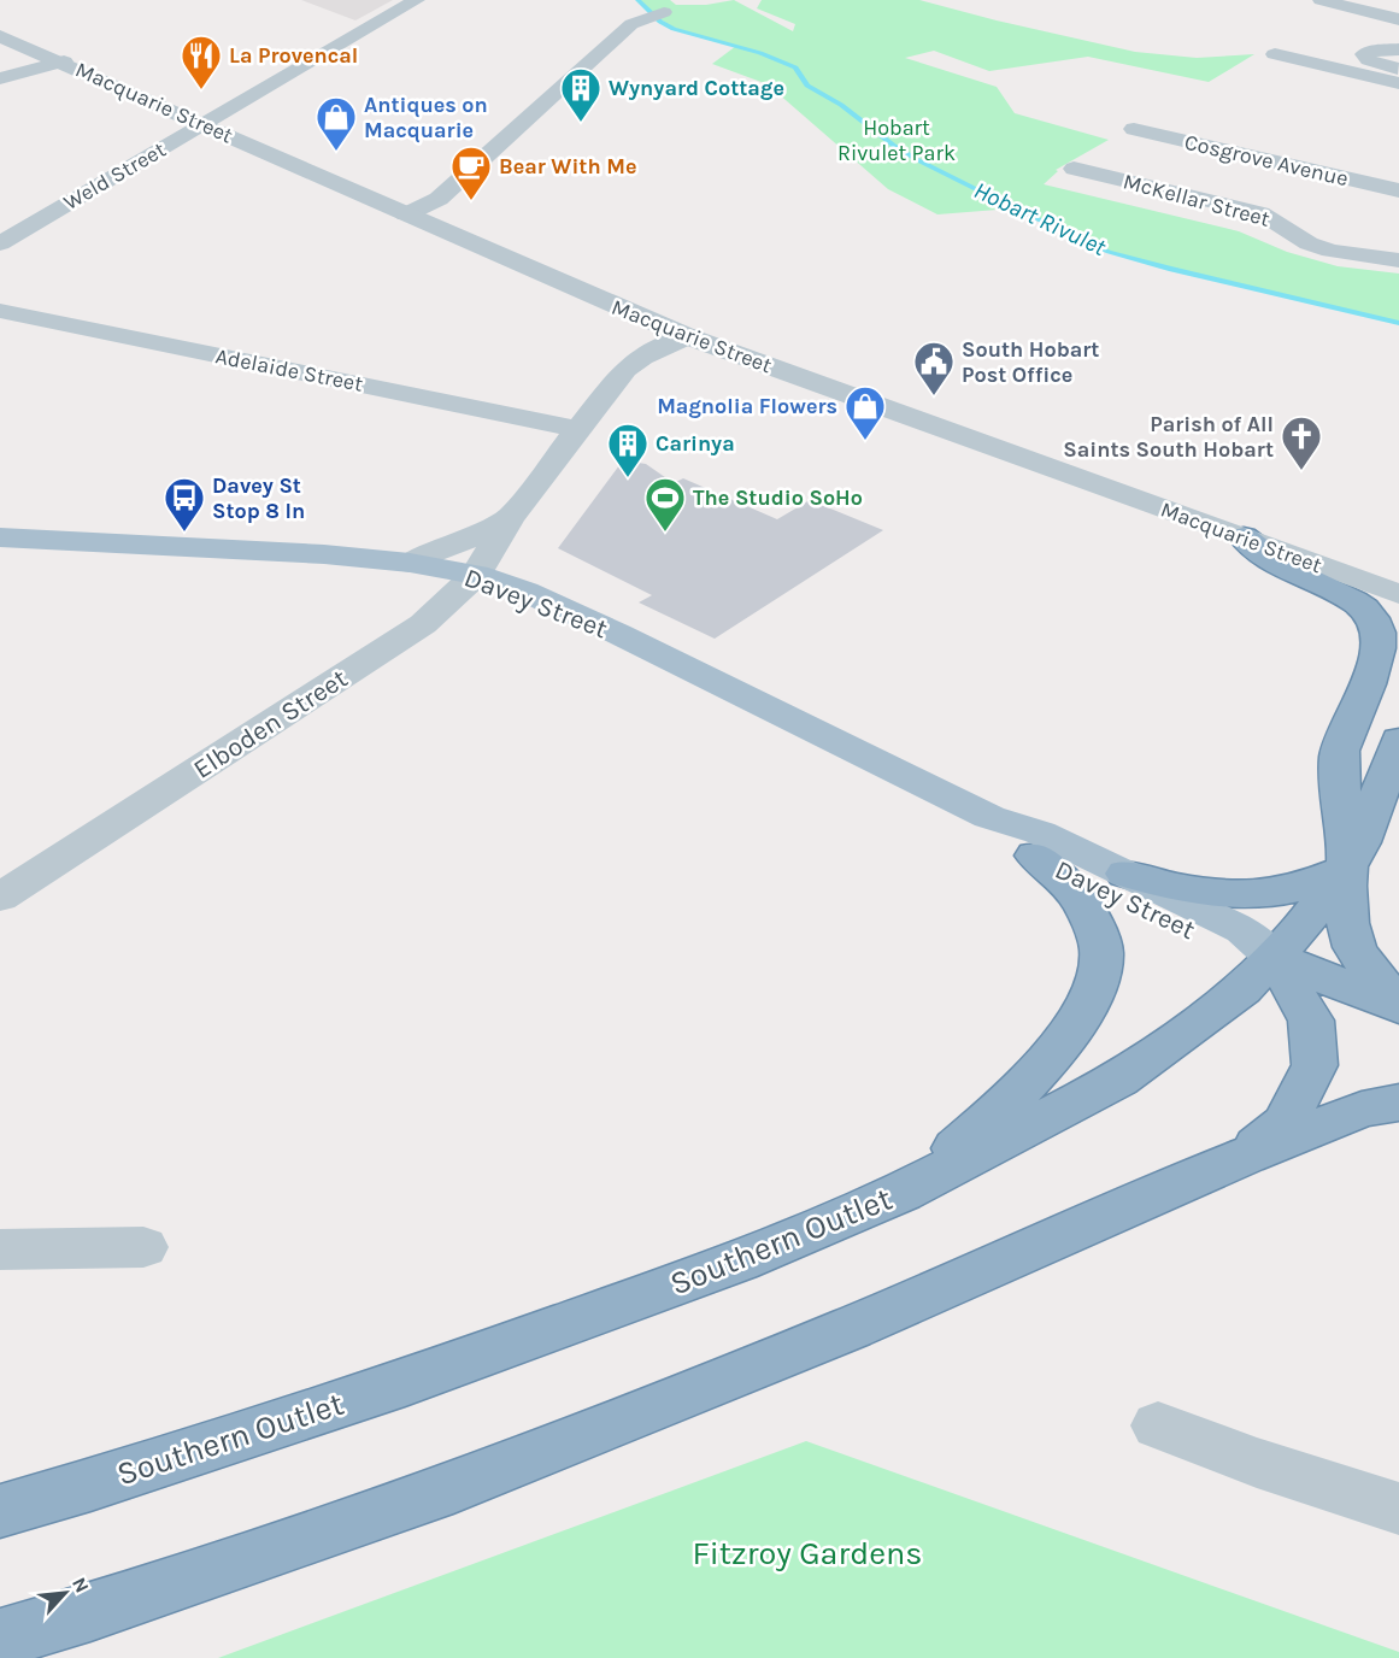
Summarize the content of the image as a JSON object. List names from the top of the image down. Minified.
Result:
{"streets":{"highway":["Davey Street","Southern Outlet"],"street":["Macquarie Street","Cosgrove Avenue","Weld Street","McKellar Street","Adelaide Street","Elboden Street"]},"crossings":[["Macquarie Street","Weld Street"],["Macquarie Street","Elboden Street"],["Adelaide Street","Elboden Street"],["Davey Street","Elboden Street"],["Davey Street","Southern Outlet"]],"water":["Hobart Rivulet"],"parks":["Hobart Rivulet Park","Fitzroy Gardens"],"places":{"restaurant":["La Provencal"],"building":["Wynyard Cottage","Carinya"],"shop":["Antiques on Macquarie","Magnolia Flowers"],"cafe":["Bear With Me"],"public building":["South Hobart Post Office"],"church":["Parish of All Saints South Hobart"],"bus stop":["Davey St Stop 8 In"],"sports":["The Studio SoHo"]},"north":"top right"}
